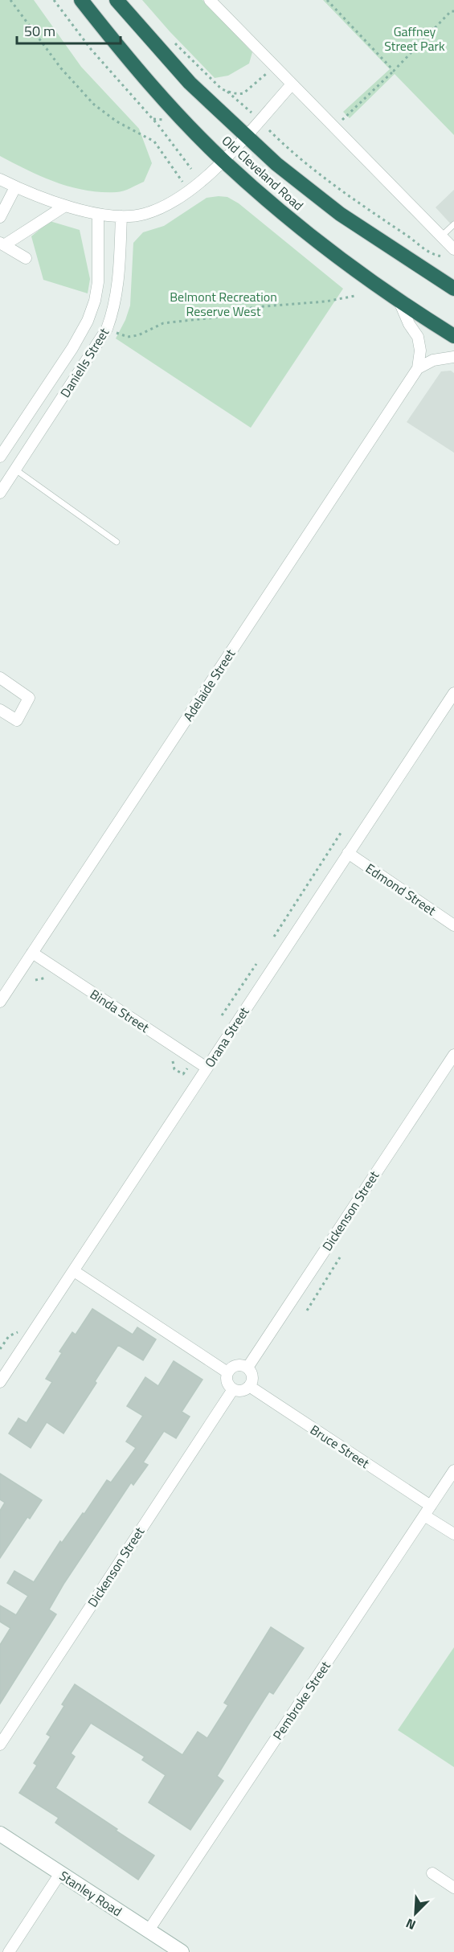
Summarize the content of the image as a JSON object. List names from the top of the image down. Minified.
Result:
{"streets":{"highway":["Old Cleveland Road"],"main road":["Stanley Road"],"street":["Daniells Street","Adelaide Street","Edmond Street","Binda Street","Orana Street","Dickenson Street","Bruce Street","Pembroke Street"]},"crossings":[["Adelaide Street","Binda Street"],["Edmond Street","Orana Street"],["Binda Street","Orana Street"],["Dickenson Street","Bruce Street"],["Bruce Street","Pembroke Street"],["Pembroke Street","Stanley Road"]],"parks":["Gaffney Street Park","Belmont Recreation Reserve West"],"scale_bar":"50 m","north":"bottom left"}
